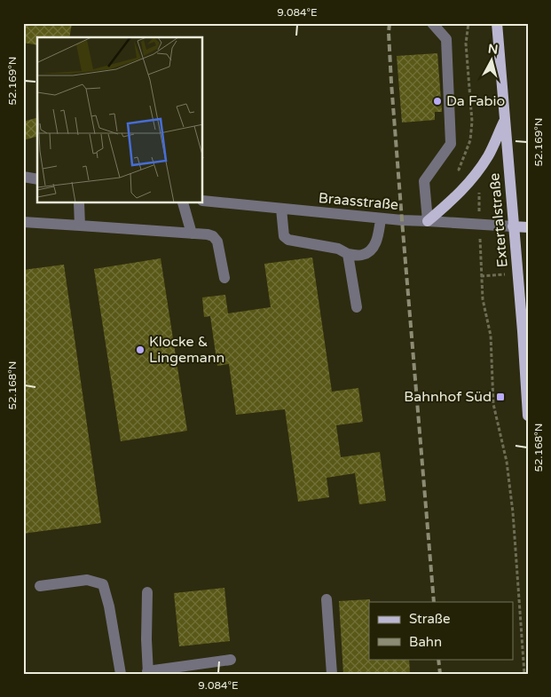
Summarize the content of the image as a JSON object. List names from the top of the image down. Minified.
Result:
{"streets":{"main road":["Extertalstraße"],"street":["Braasstraße"]},"crossings":[["Braasstraße","Extertalstraße"]],"places":{"other":["Da Fabio","Klocke & Lingemann"],"transit":["Bahnhof Süd"]},"legend":["Straße","Bahn"],"north":"top","coordinates":["9.084°E","52.169°N","52.168°N"]}
